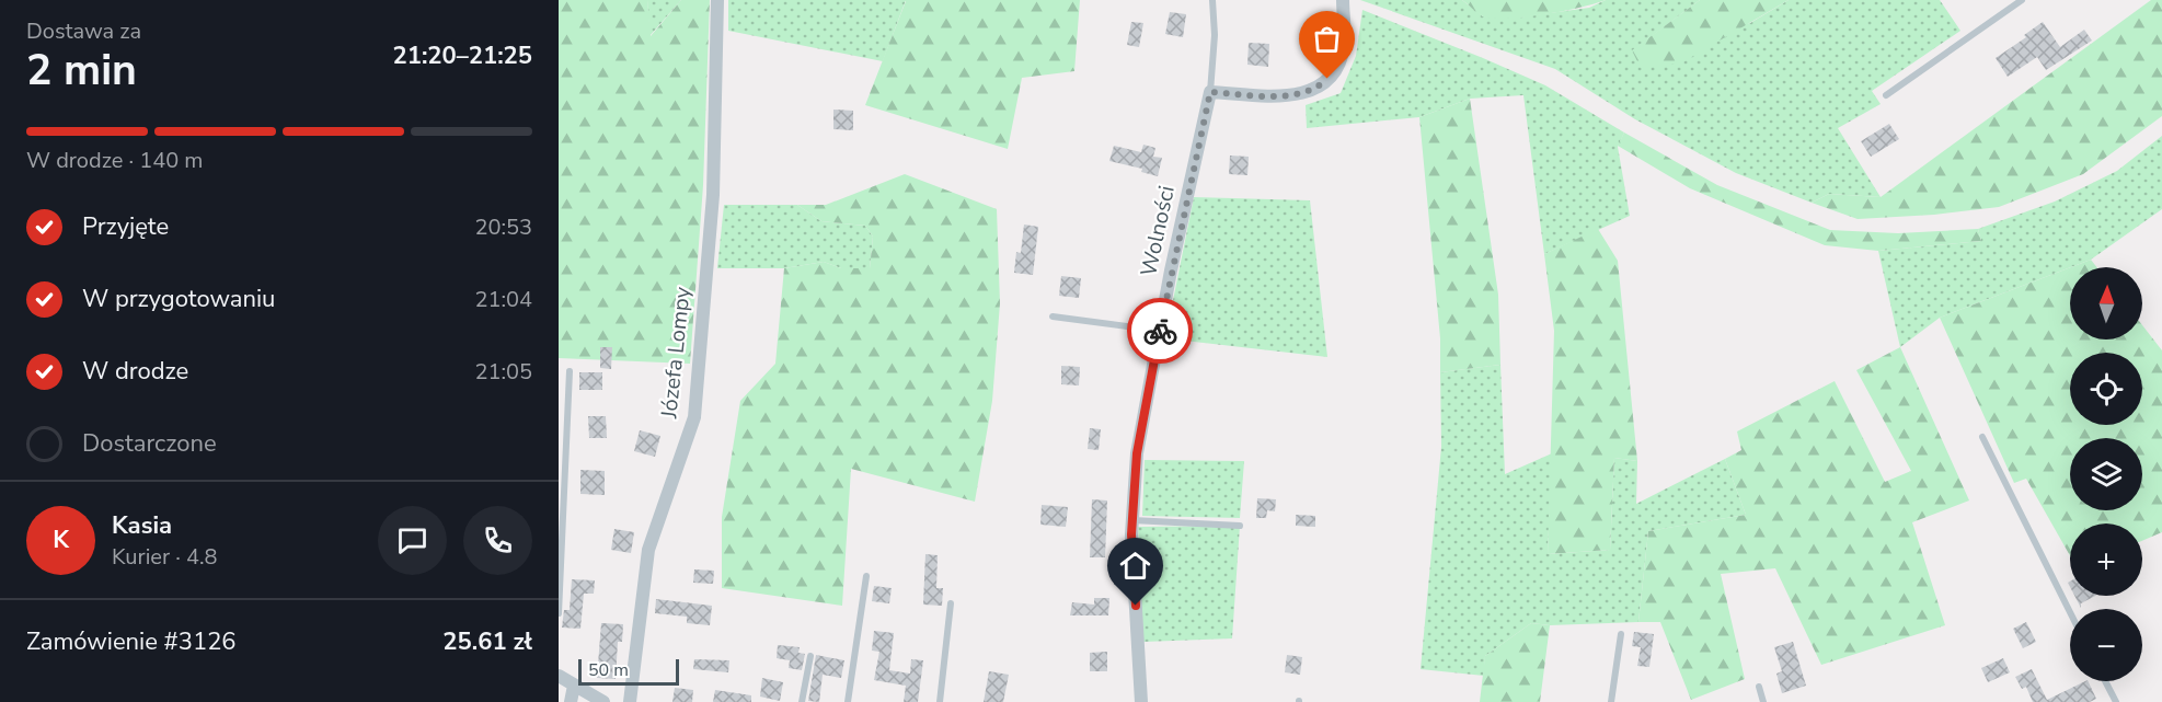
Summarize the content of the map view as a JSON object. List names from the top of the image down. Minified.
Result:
{"streets":{"street":["Wolności","Józefa Lompy"]},"scale_bar":"50 m","north":"top","page":{"heading":["2 min","Dostawa za","21:20–21:25"],"panel":["Kasia","Kurier · 4.8","Zamówienie #3126","25.61 zł"],"bar":"W drodze · 140 m","list":[["Przyjęte","20:53"],["W przygotowaniu","21:04"],["W drodze","21:05"],"Dostarczone"],"map_buttons":["+","−"],"round":"K","scale":"50 m"}}
